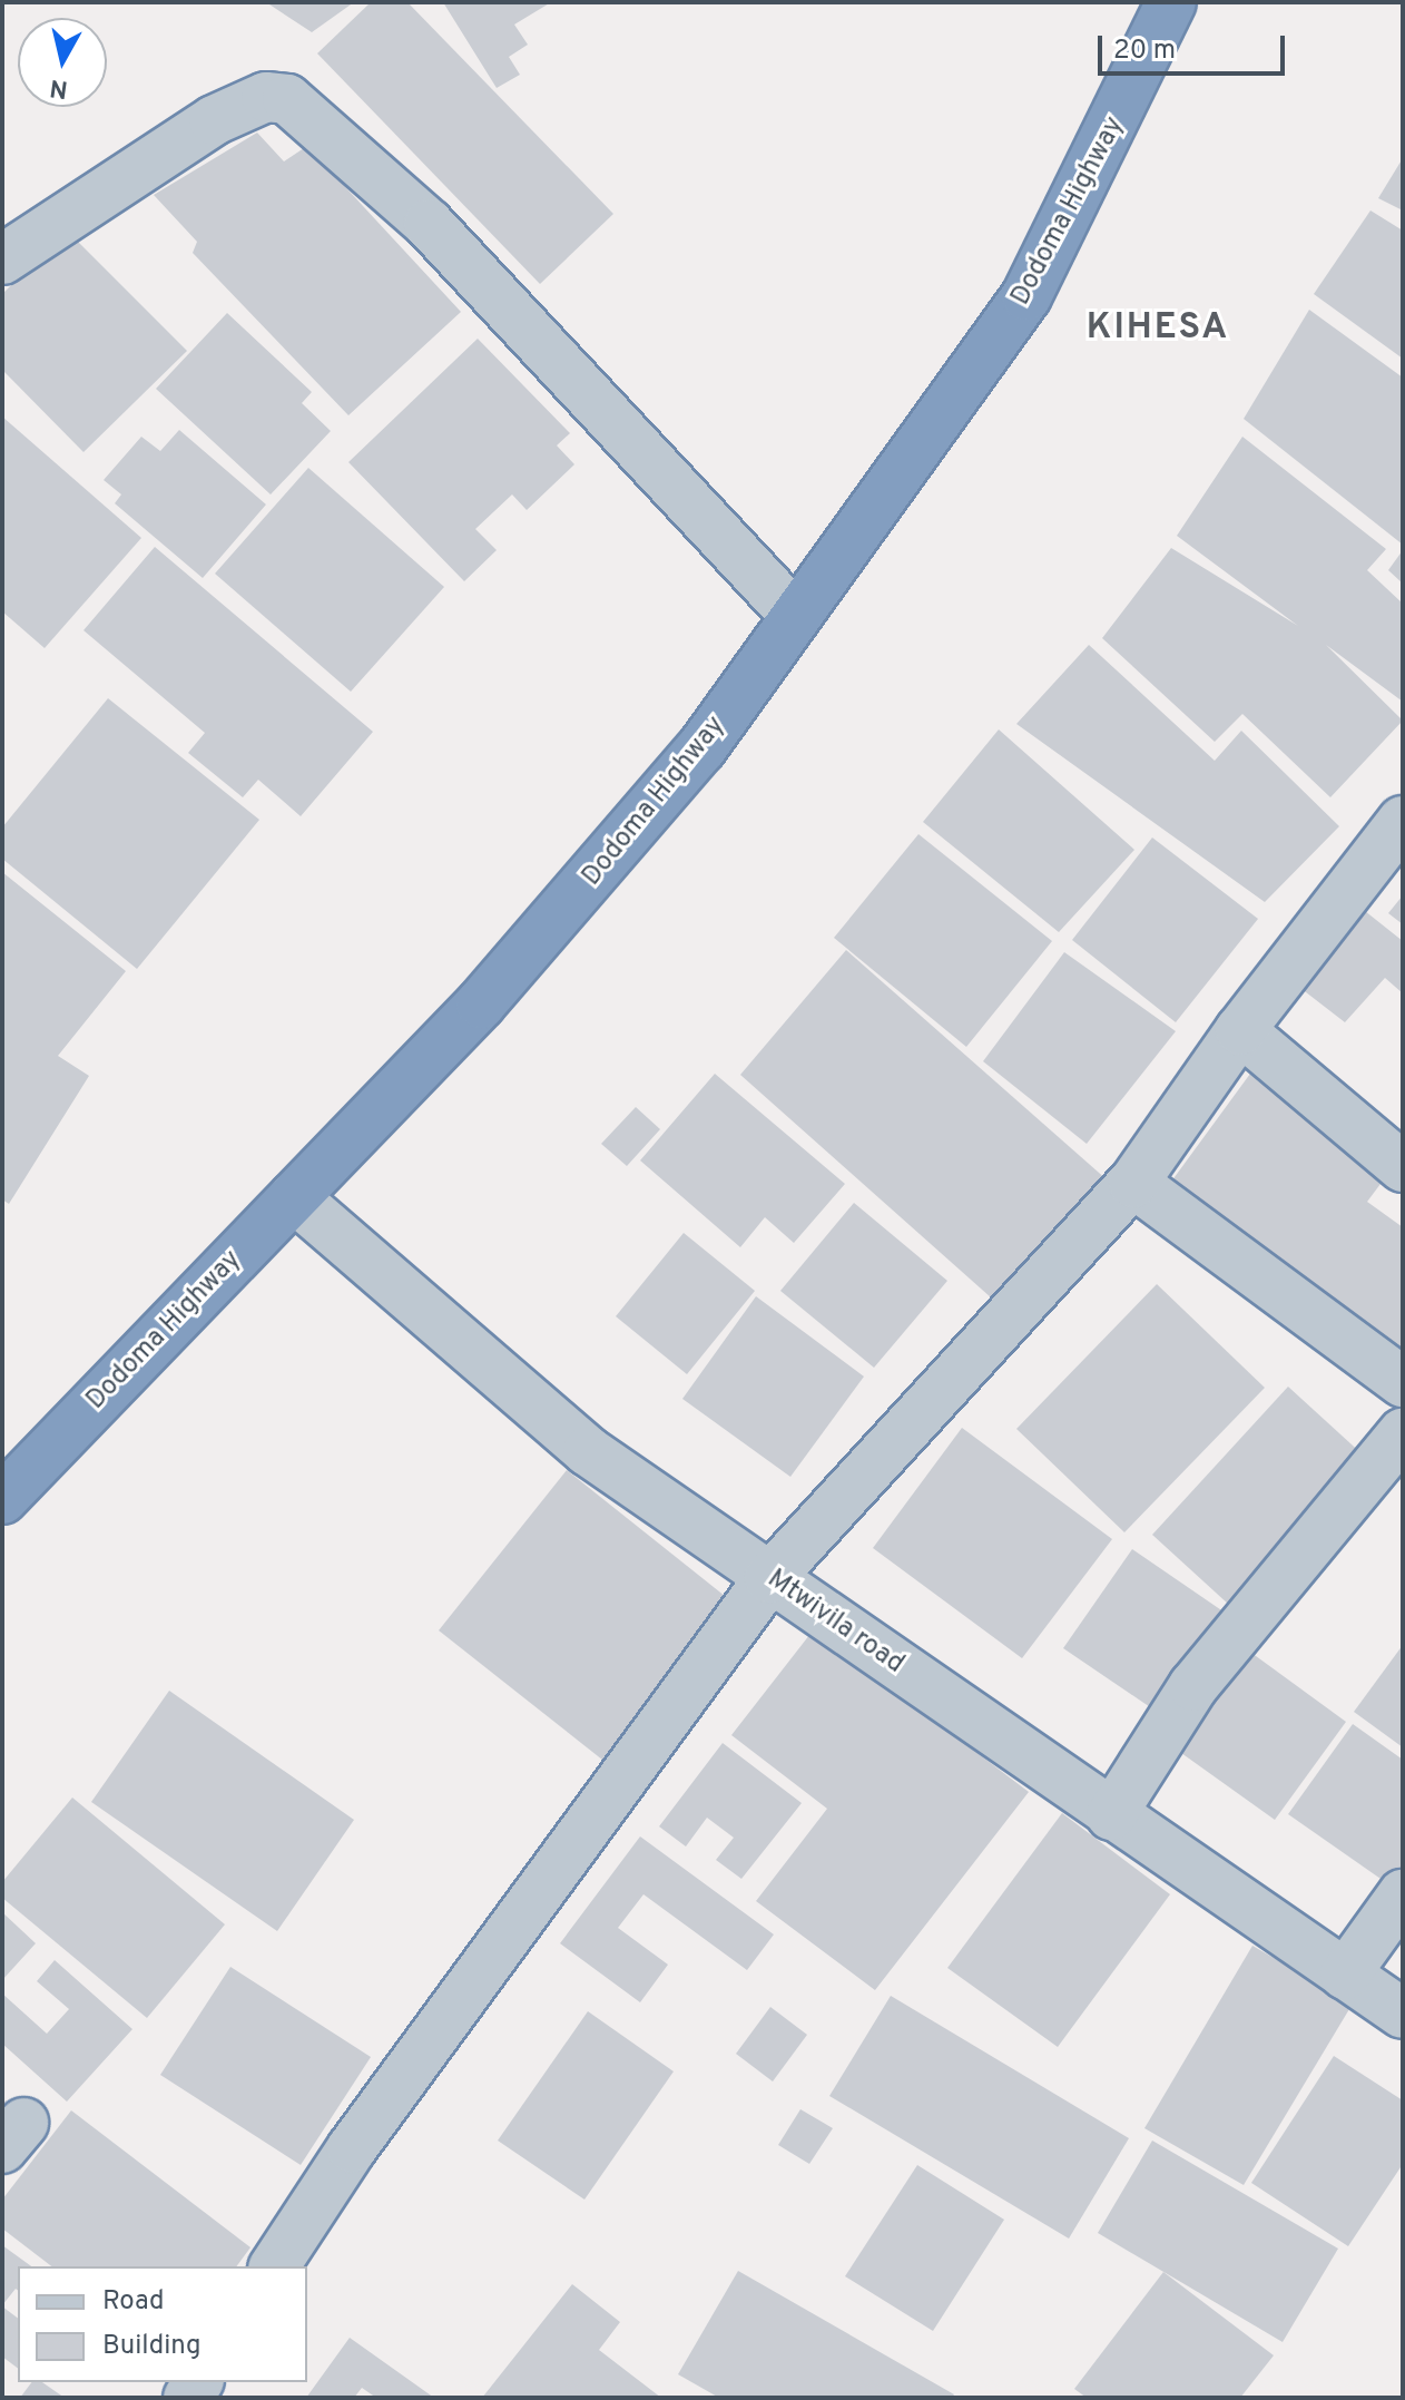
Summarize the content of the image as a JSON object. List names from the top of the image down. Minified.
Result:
{"streets":{"highway":["Dodoma Highway"],"street":["Mtwivila road"]},"crossings":[["Dodoma Highway","Mtwivila road"]],"districts":["KIHESA"],"legend":["Road","Building"],"scale_bar":"20 m","north":"bottom"}
